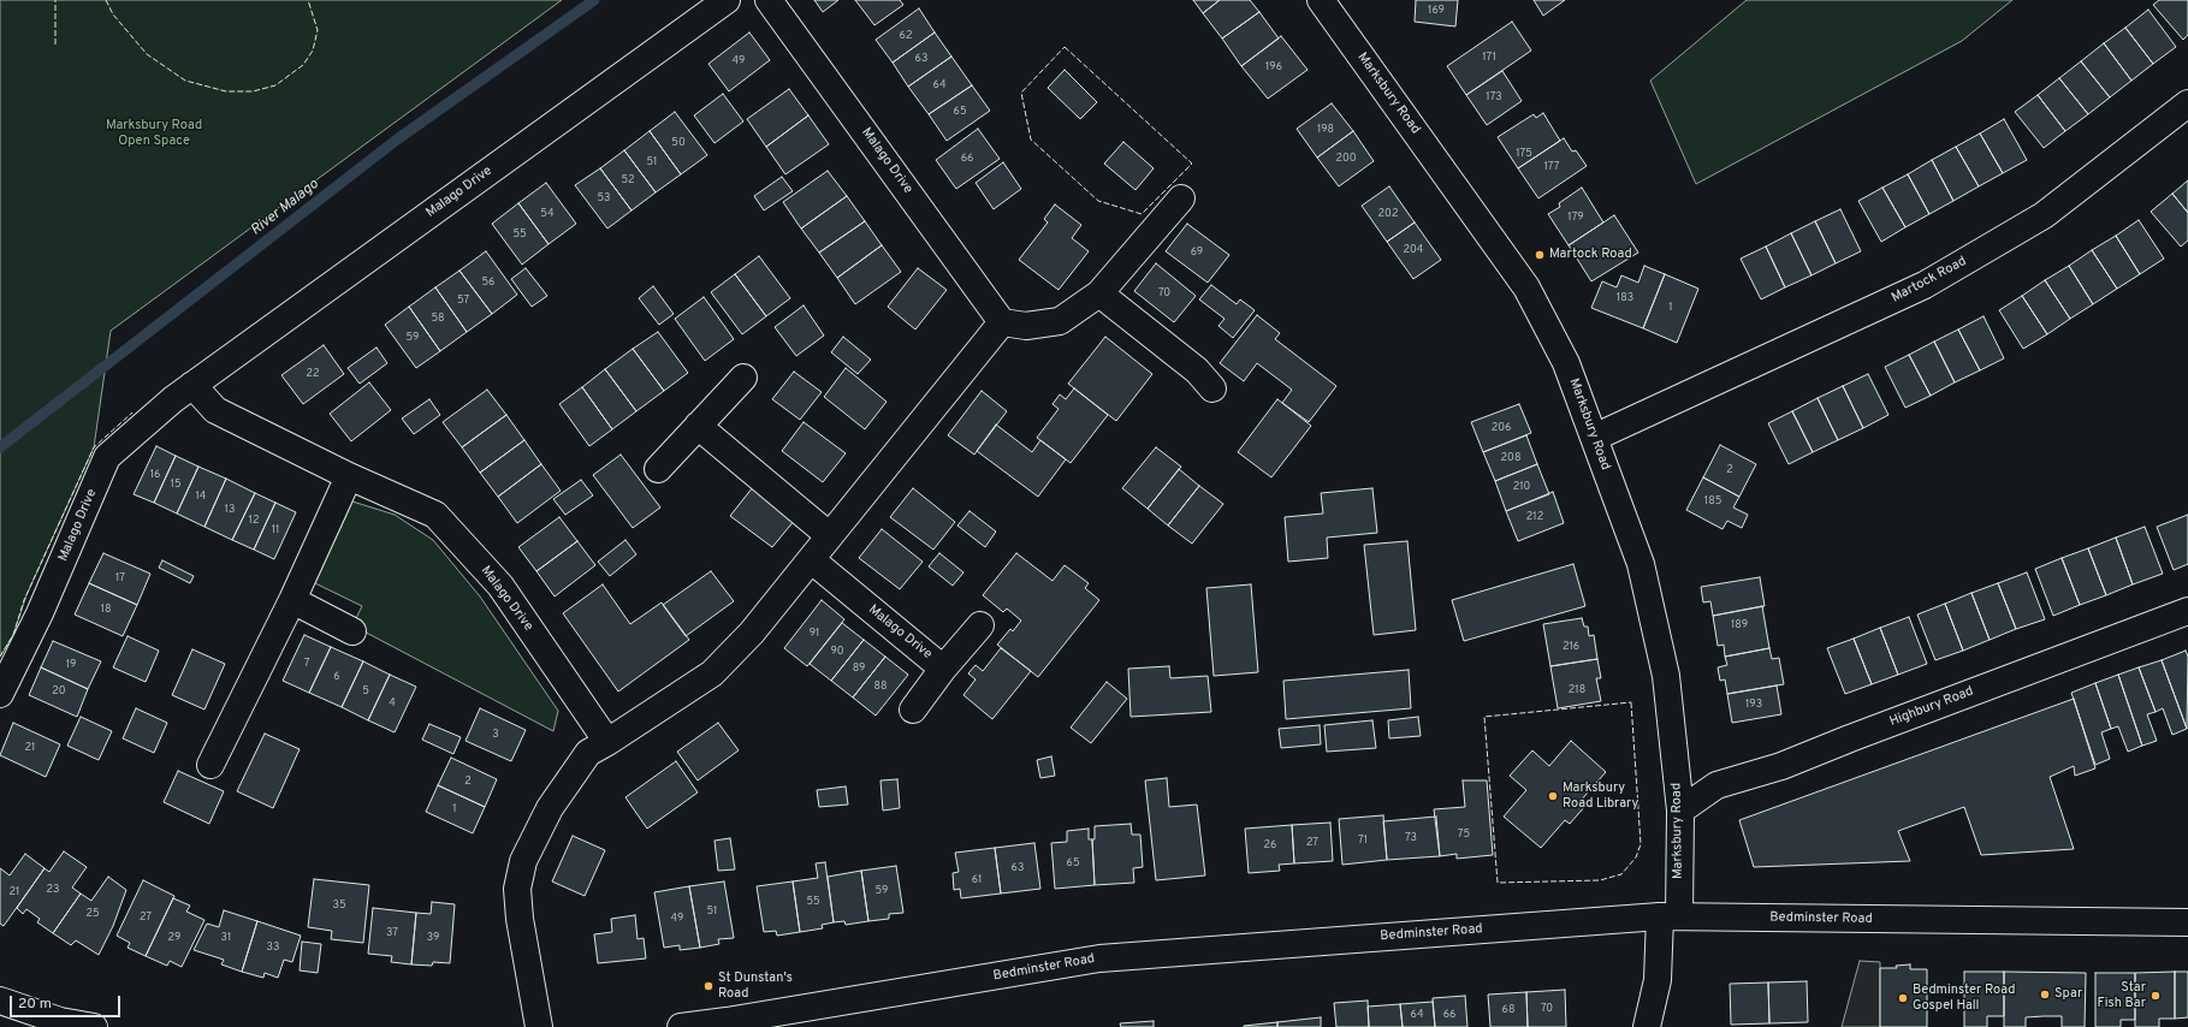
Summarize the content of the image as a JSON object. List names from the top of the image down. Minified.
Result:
{"streets":{"street":["Marksbury Road","Malago Drive","Martock Road","Highbury Road","Bedminster Road"]},"crossings":[["Marksbury Road","Martock Road"],["Marksbury Road","Highbury Road"],["Marksbury Road","Bedminster Road"]],"water":["River Malago"],"parks":["Marksbury Road Open Space"],"places":["Martock Road","Marksbury Road Library","St Dunstan's Road","Spar","Star Fish Bar","Bedminster Road Gospel Hall"],"house_numbers":["169","62","171","63","49","196","64","173","65","198","50","175","66","200","51","177","52","53","54","202","179","55","204","69","56","70","183","57","1","58","59","22","206","208","2","16","15","210","14","185","13","212","12","11","17","18","189","91","216","90","7","19","89","6","88","218","20","5","4","193","3","21","2","1","75","73","71","27","26","65","63","61","23","59","21","55","35","51","25","27","49","37","29","31","39","33","70","68","64","66"],"scale_bar":"20 m"}
